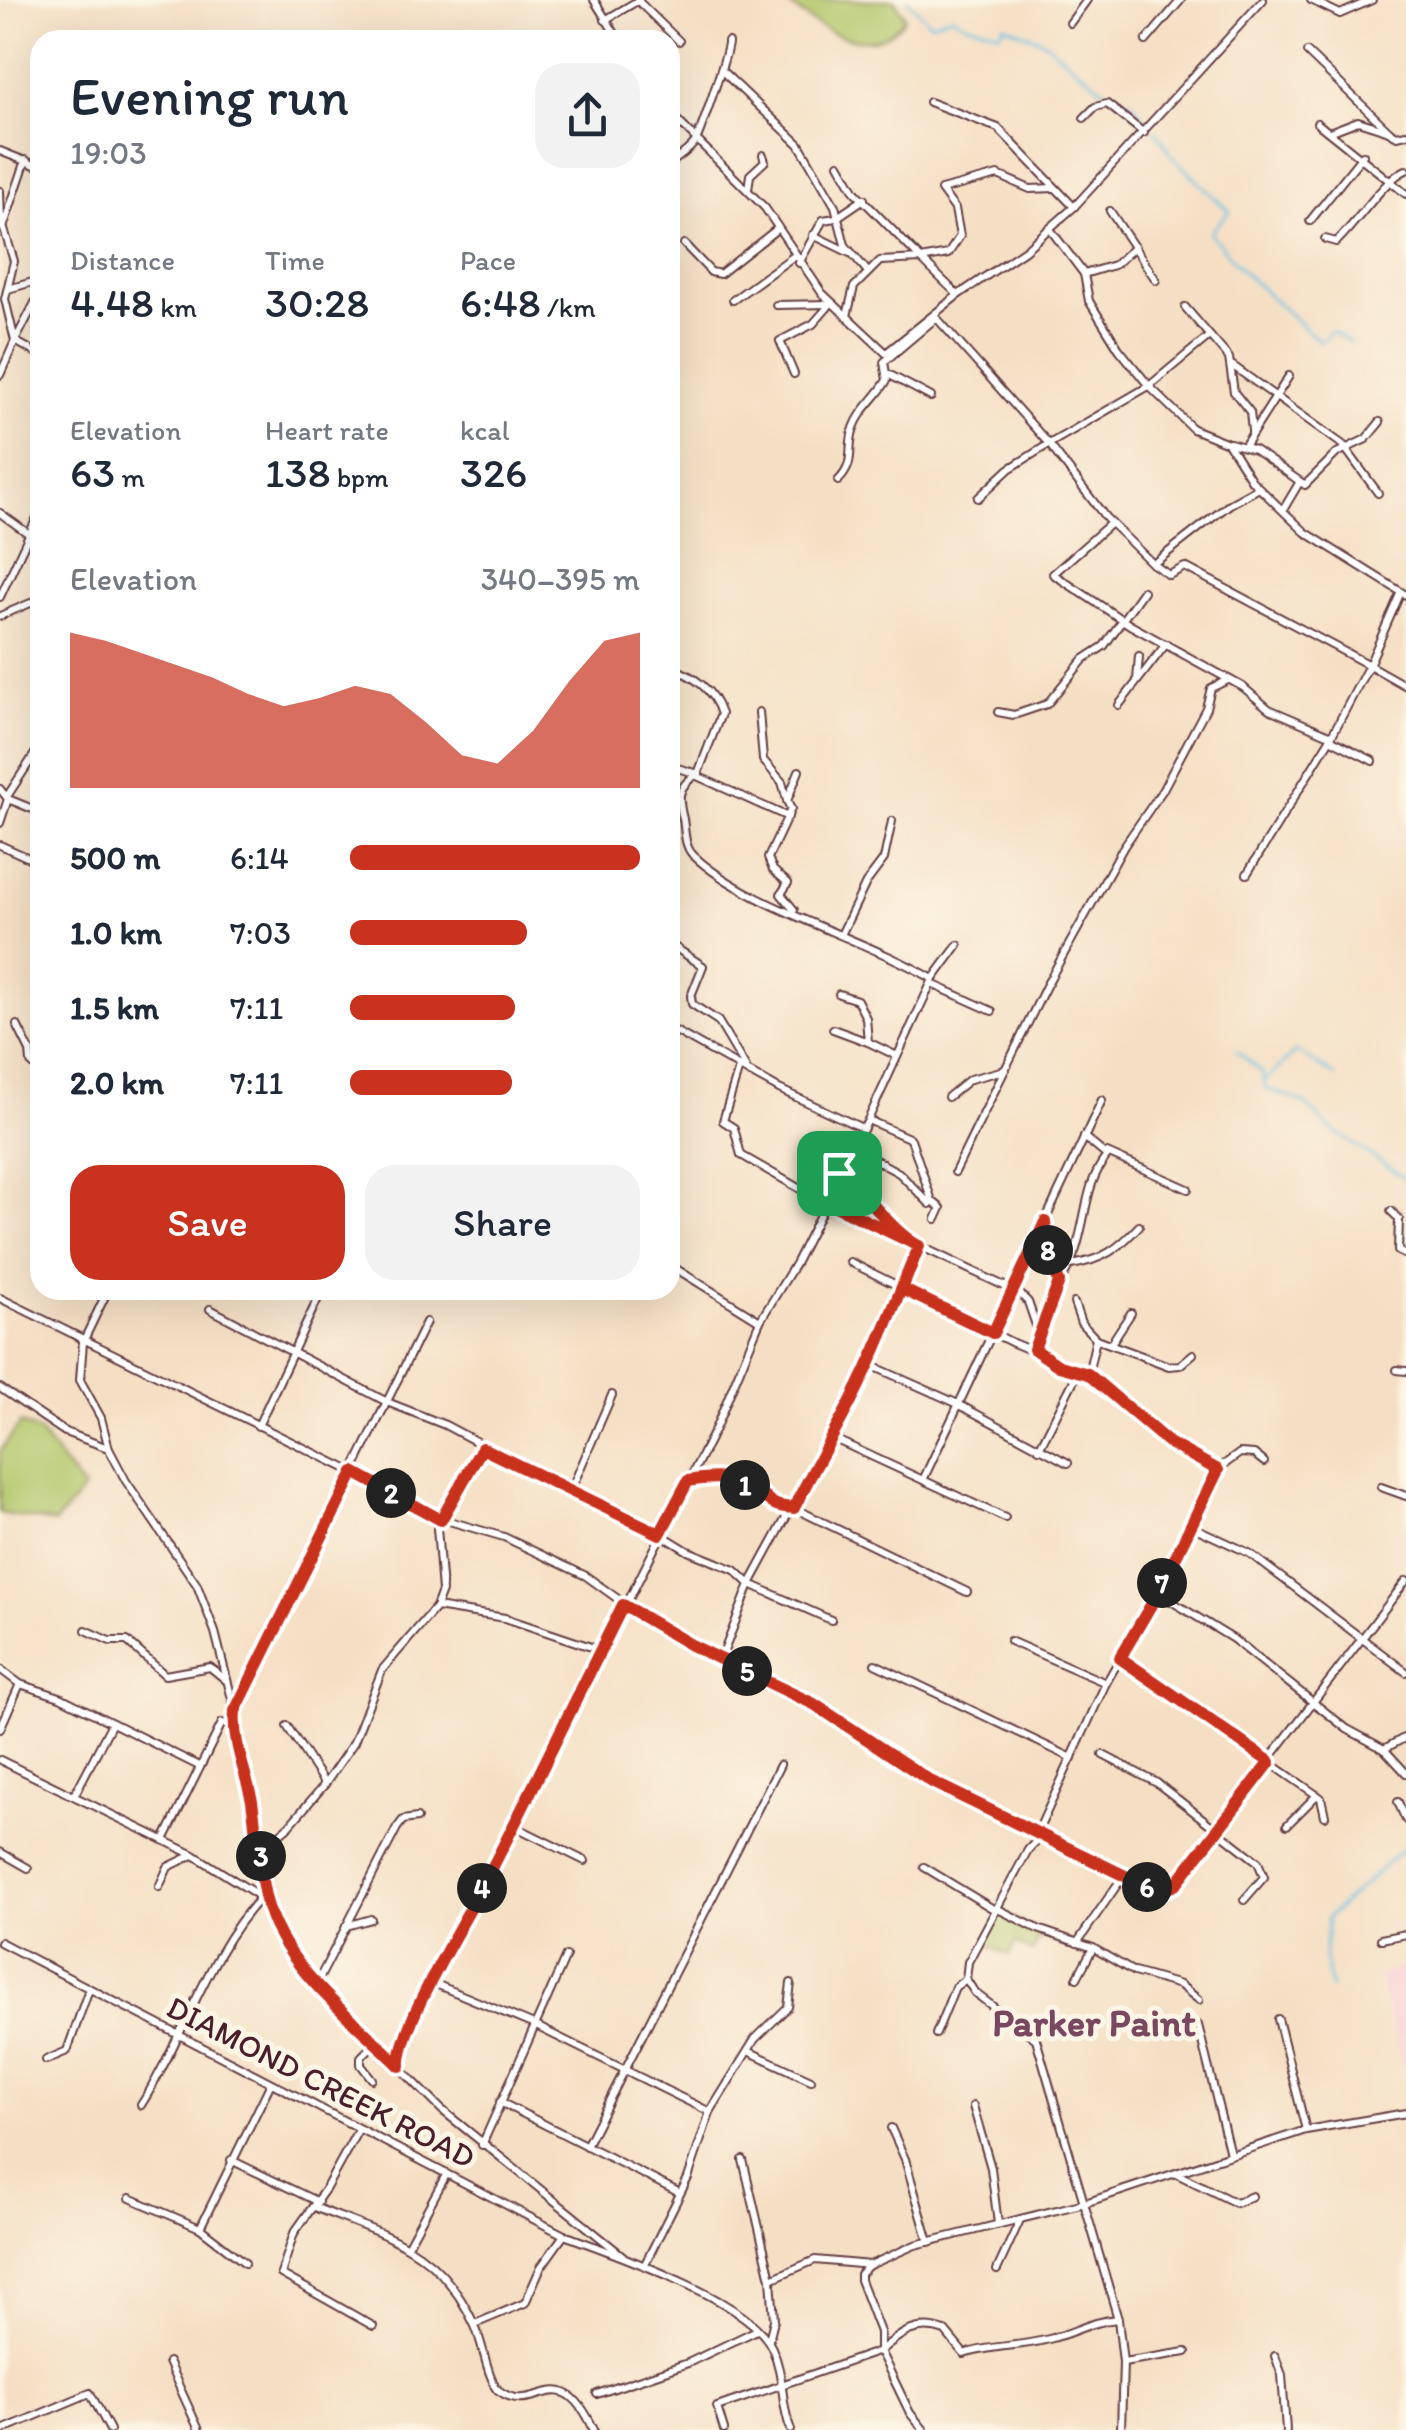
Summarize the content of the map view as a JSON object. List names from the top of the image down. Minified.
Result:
{"streets":{"street":["DIAMOND CREEK ROAD"]},"districts":["Parker Paint"],"page":{"heading":["Evening run","19:03"],"stats":[["Distance","4.48 km"],["Time","30:28"],["Pace","6:48 /km"],["Elevation","63 m"],["Heart rate","138 bpm"],["kcal","326"]],"chart":["Elevation","340–395 m"],"list":[{"name":"500 m","note":"6:14"},{"name":"1.0 km","note":"7:03"},{"name":"1.5 km","note":"7:11"},{"name":"2.0 km","note":"7:11"}],"buttons":["Save","Share"],"pins":["8","1","2","7","5","3","6","4"]}}
